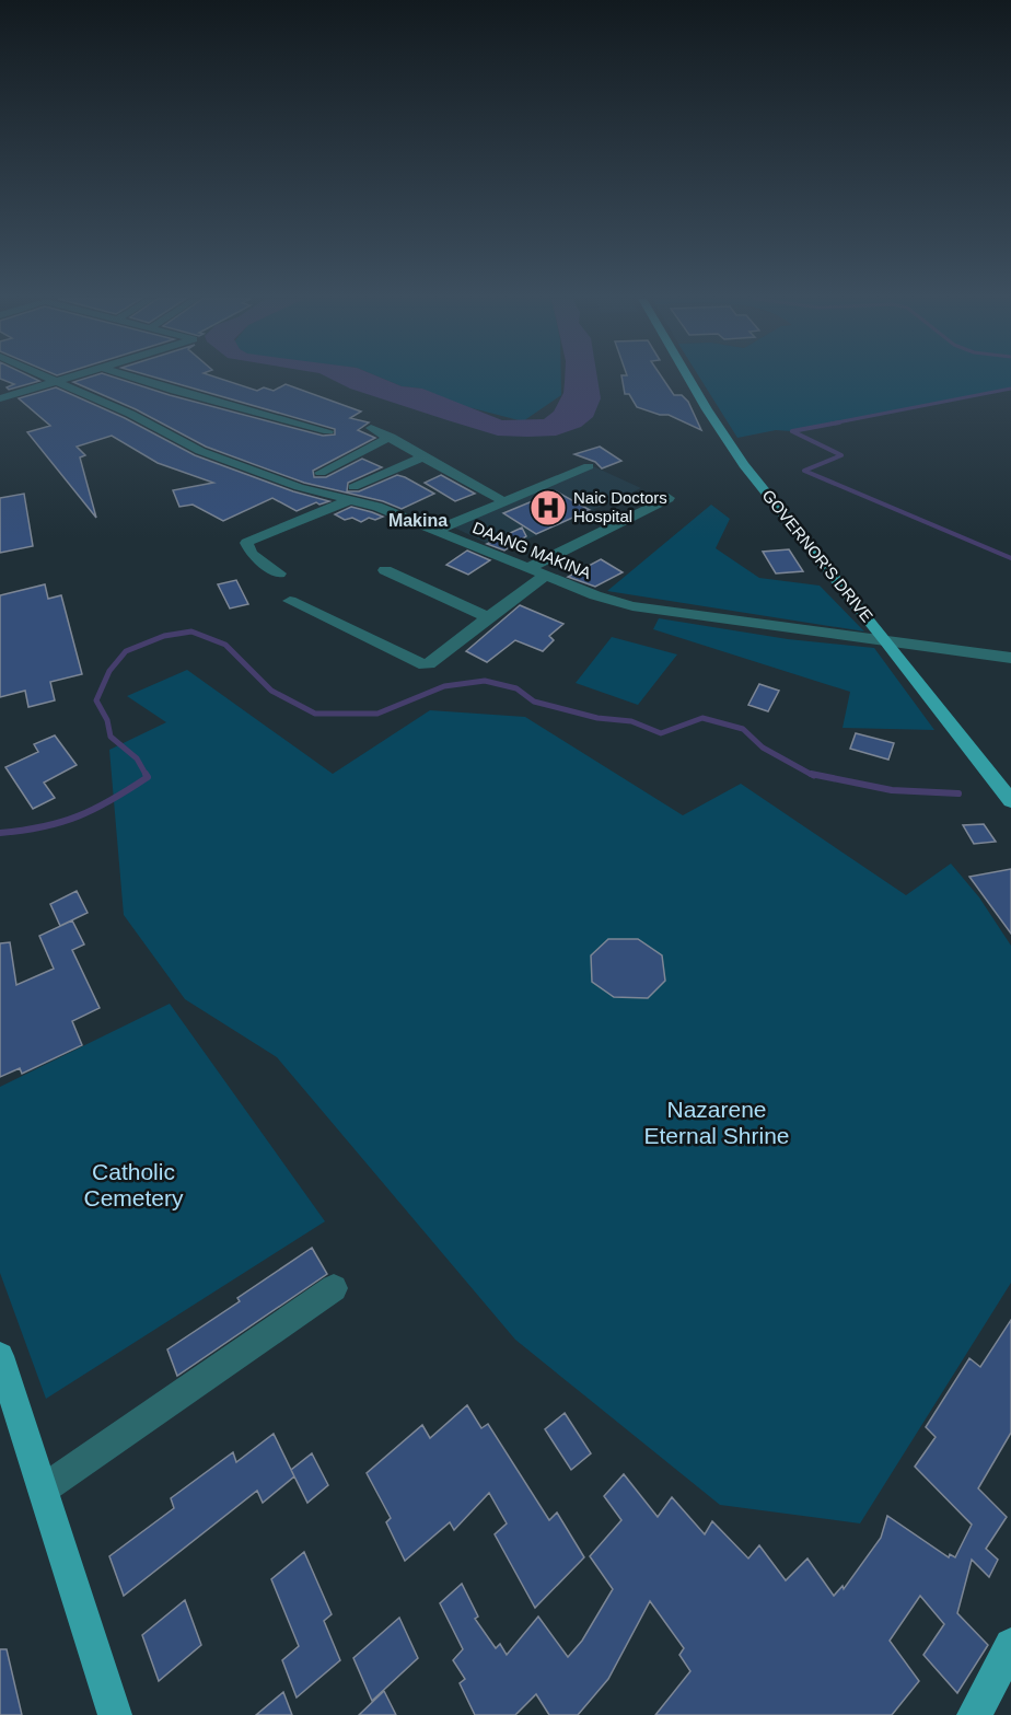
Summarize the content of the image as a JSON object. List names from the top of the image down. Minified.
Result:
{"streets":{"main road":["GOVERNOR'S DRIVE"],"street":["DAANG MAKINA"]},"crossings":[["DAANG MAKINA","GOVERNOR'S DRIVE"]],"districts":["Makina"],"parks":["Nazarene Eternal Shrine","Catholic Cemetery"],"places":{"hospital":["Naic Doctors Hospital"]}}
